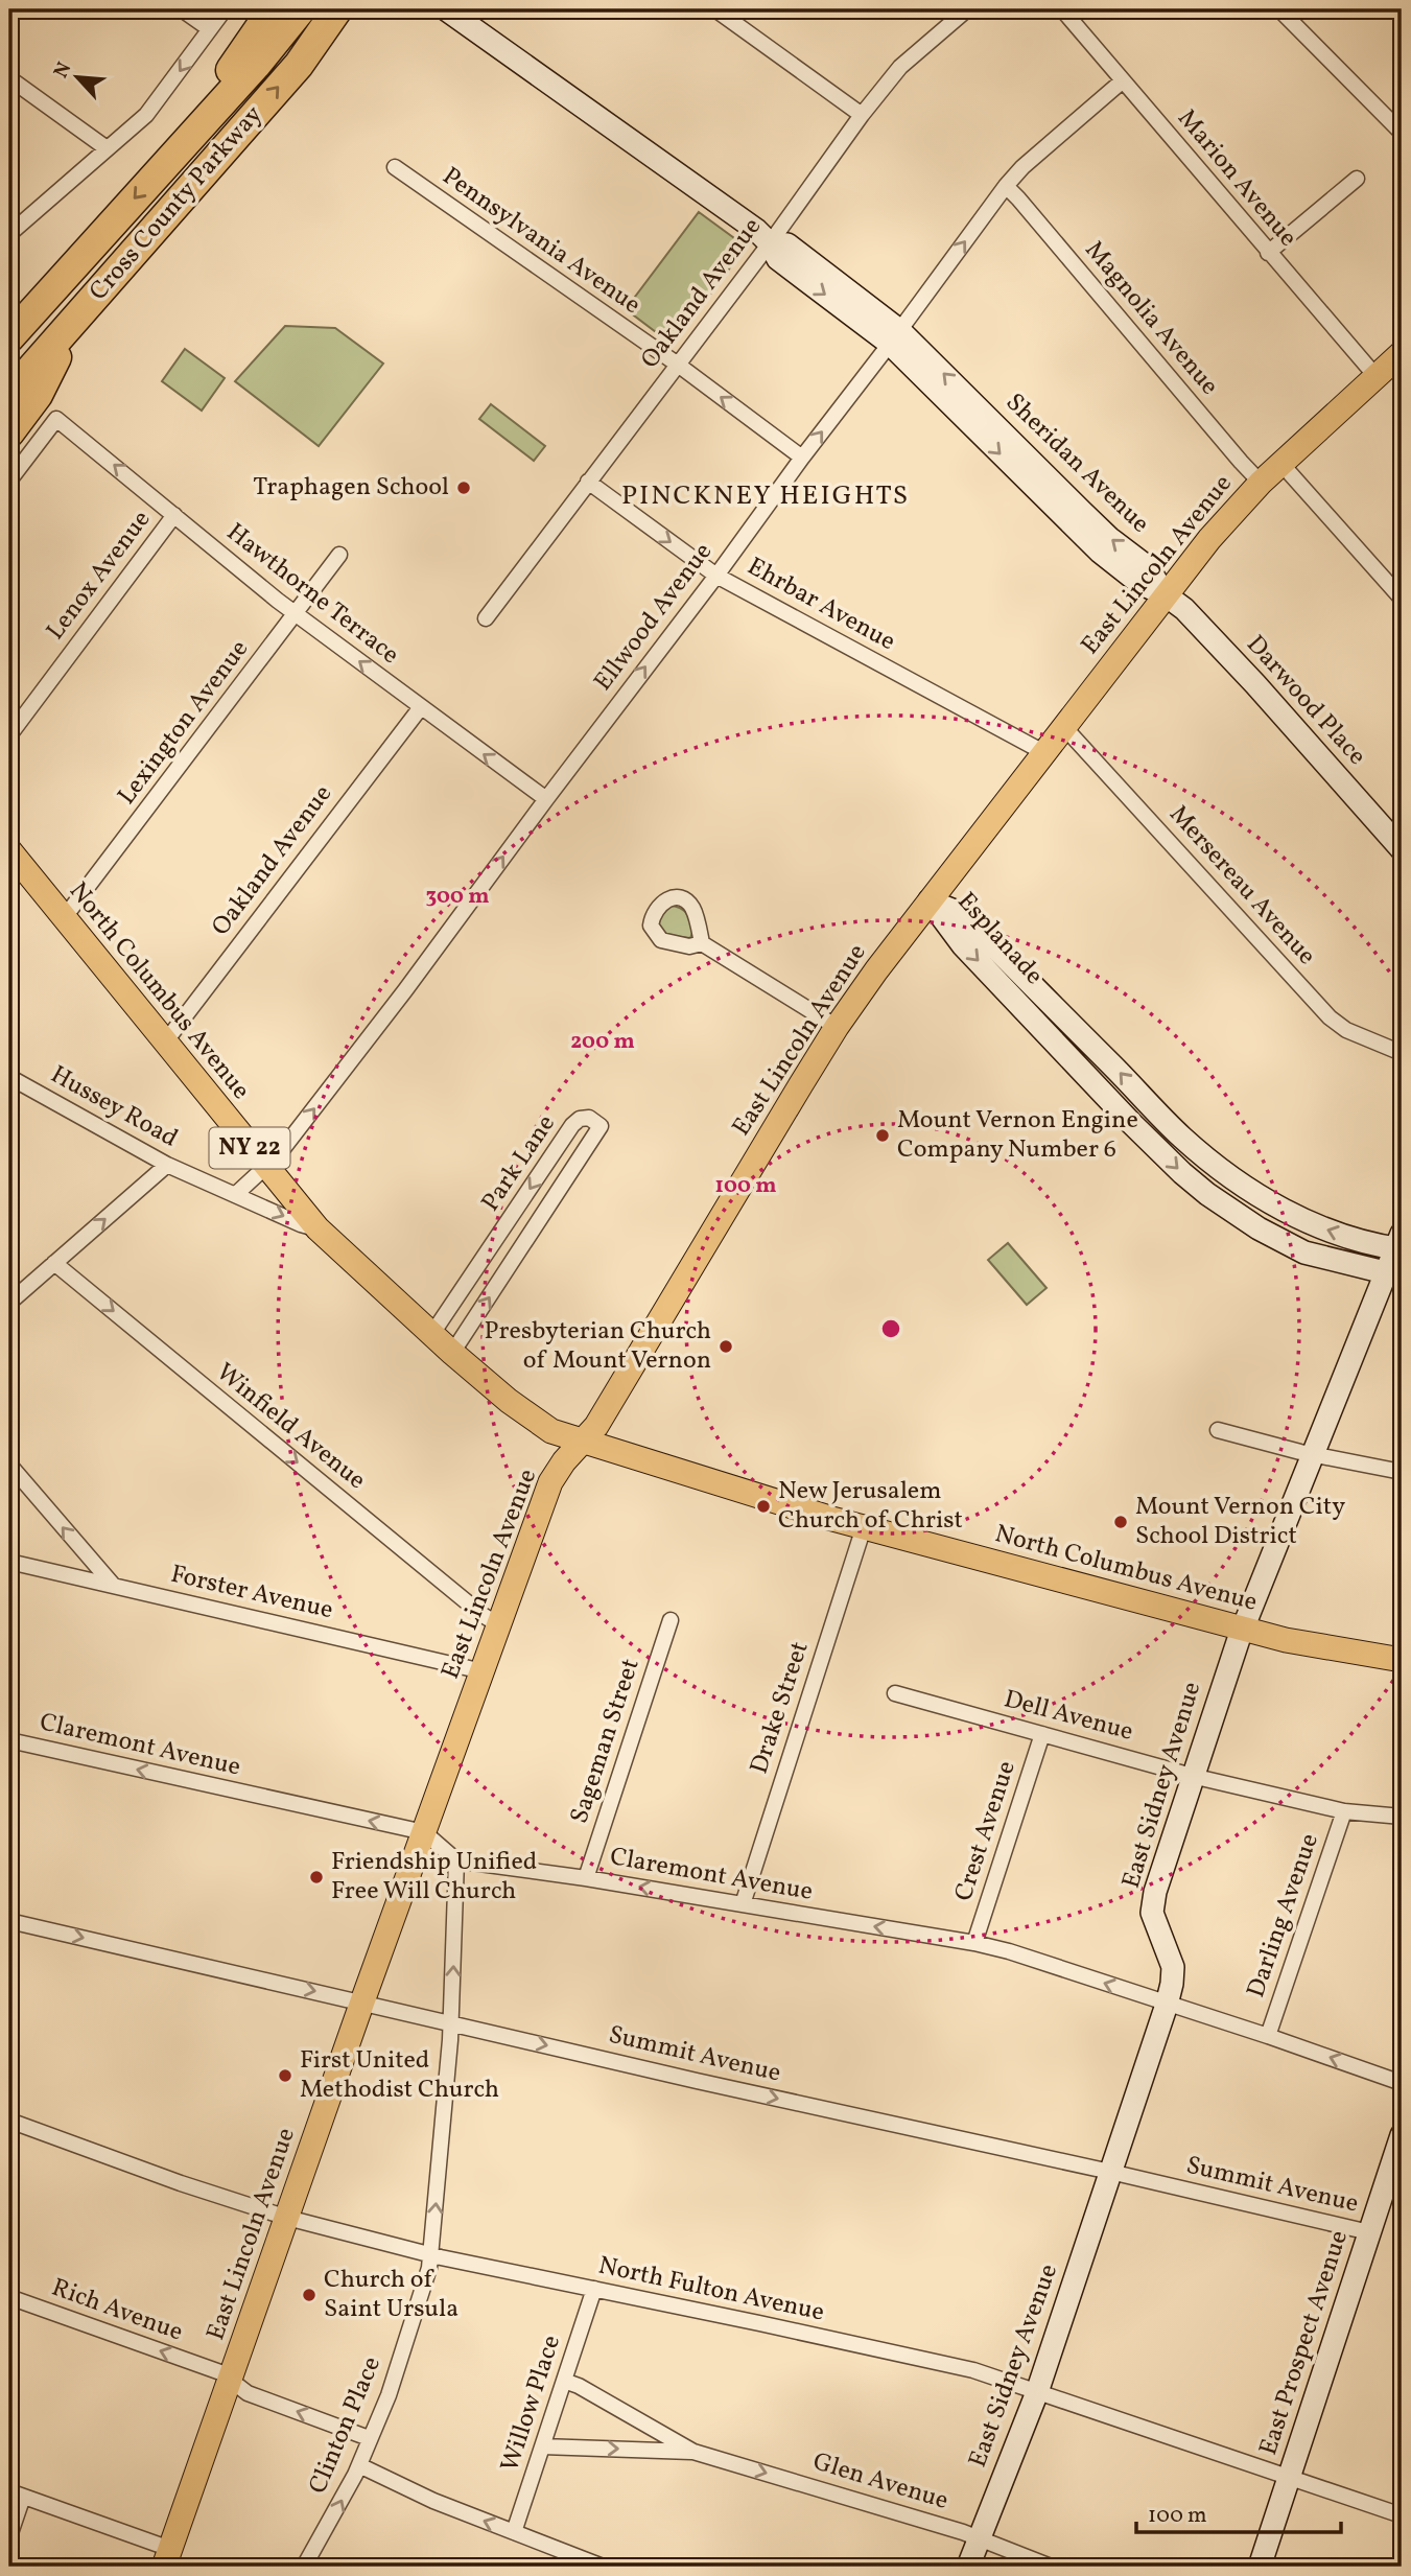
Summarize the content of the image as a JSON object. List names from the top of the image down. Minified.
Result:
{"streets":{"highway":["Cross County Parkway"],"main road":["East Lincoln Avenue","North Columbus Avenue","NY 22"],"street":["Marion Avenue","Pennsylvania Avenue","Oakland Avenue","Magnolia Avenue","Sheridan Avenue","Lenox Avenue","Hawthorne Terrace","Ehrbar Avenue","Ellwood Avenue","Darwood Place","Lexington Avenue","Mersereau Avenue","Esplanade","Hussey Road","Park Lane","Winfield Avenue","Forster Avenue","Drake Street","Dell Avenue","Sageman Street","Claremont Avenue","East Sidney Avenue","Crest Avenue","Darling Avenue","Summit Avenue","North Fulton Avenue","Rich Avenue","East Prospect Avenue","Willow Place","Clinton Place","Glen Avenue"]},"crossings":[["Marion Avenue","East Lincoln Avenue"],["Marion Avenue","Ellwood Avenue"],["Pennsylvania Avenue","Oakland Avenue"],["Pennsylvania Avenue","Ellwood Avenue"],["Oakland Avenue","Sheridan Avenue"],["Oakland Avenue","Hawthorne Terrace"],["Oakland Avenue","Ehrbar Avenue"],["Oakland Avenue","North Columbus Avenue"],["Magnolia Avenue","East Lincoln Avenue"],["Magnolia Avenue","Ellwood Avenue"],["Sheridan Avenue","East Lincoln Avenue"],["Sheridan Avenue","Ellwood Avenue"],["Sheridan Avenue","Darwood Place"],["East Lincoln Avenue","Ehrbar Avenue"],["East Lincoln Avenue","Darwood Place"],["East Lincoln Avenue","Mersereau Avenue"],["East Lincoln Avenue","Esplanade"],["East Lincoln Avenue","North Columbus Avenue"],["East Lincoln Avenue","Winfield Avenue"],["East Lincoln Avenue","Forster Avenue"],["East Lincoln Avenue","Claremont Avenue"],["East Lincoln Avenue","Summit Avenue"],["East Lincoln Avenue","North Fulton Avenue"],["East Lincoln Avenue","Rich Avenue"],["Lenox Avenue","Hawthorne Terrace"],["Hawthorne Terrace","Ellwood Avenue"],["Hawthorne Terrace","Lexington Avenue"],["Ehrbar Avenue","Ellwood Avenue"],["Ellwood Avenue","North Columbus Avenue"],["Ellwood Avenue","Hussey Road"],["Lexington Avenue","North Columbus Avenue"],["Esplanade","East Sidney Avenue"],["North Columbus Avenue","Hussey Road"],["North Columbus Avenue","Park Lane"],["North Columbus Avenue","Drake Street"],["North Columbus Avenue","East Sidney Avenue"],["Drake Street","Claremont Avenue"],["Dell Avenue","East Sidney Avenue"],["Dell Avenue","Crest Avenue"],["Dell Avenue","Darling Avenue"],["Sageman Street","Claremont Avenue"],["Claremont Avenue","East Sidney Avenue"],["Claremont Avenue","Crest Avenue"],["Claremont Avenue","Darling Avenue"],["Claremont Avenue","Clinton Place"],["East Sidney Avenue","Summit Avenue"],["East Sidney Avenue","North Fulton Avenue"],["East Sidney Avenue","Glen Avenue"],["Summit Avenue","East Prospect Avenue"],["Summit Avenue","Clinton Place"],["North Fulton Avenue","East Prospect Avenue"],["North Fulton Avenue","Willow Place"],["North Fulton Avenue","Clinton Place"],["Rich Avenue","Clinton Place"],["Willow Place","Glen Avenue"]],"one_way":["Hawthorne Terrace","Ellwood Avenue","Winfield Avenue","Claremont Avenue","Summit Avenue","Rich Avenue","Clinton Place"],"districts":["PINCKNEY HEIGHTS"],"places":["Traphagen School","Mount Vernon Engine Company Number 6","Presbyterian Church of Mount Vernon","New Jerusalem Church of Christ","Mount Vernon City School District","Friendship Unified Free Will Church","First United Methodist Church","Church of Saint Ursula"],"scale_bar":"100 m","north":"top left","rings":["300 m","200 m","100 m"]}
